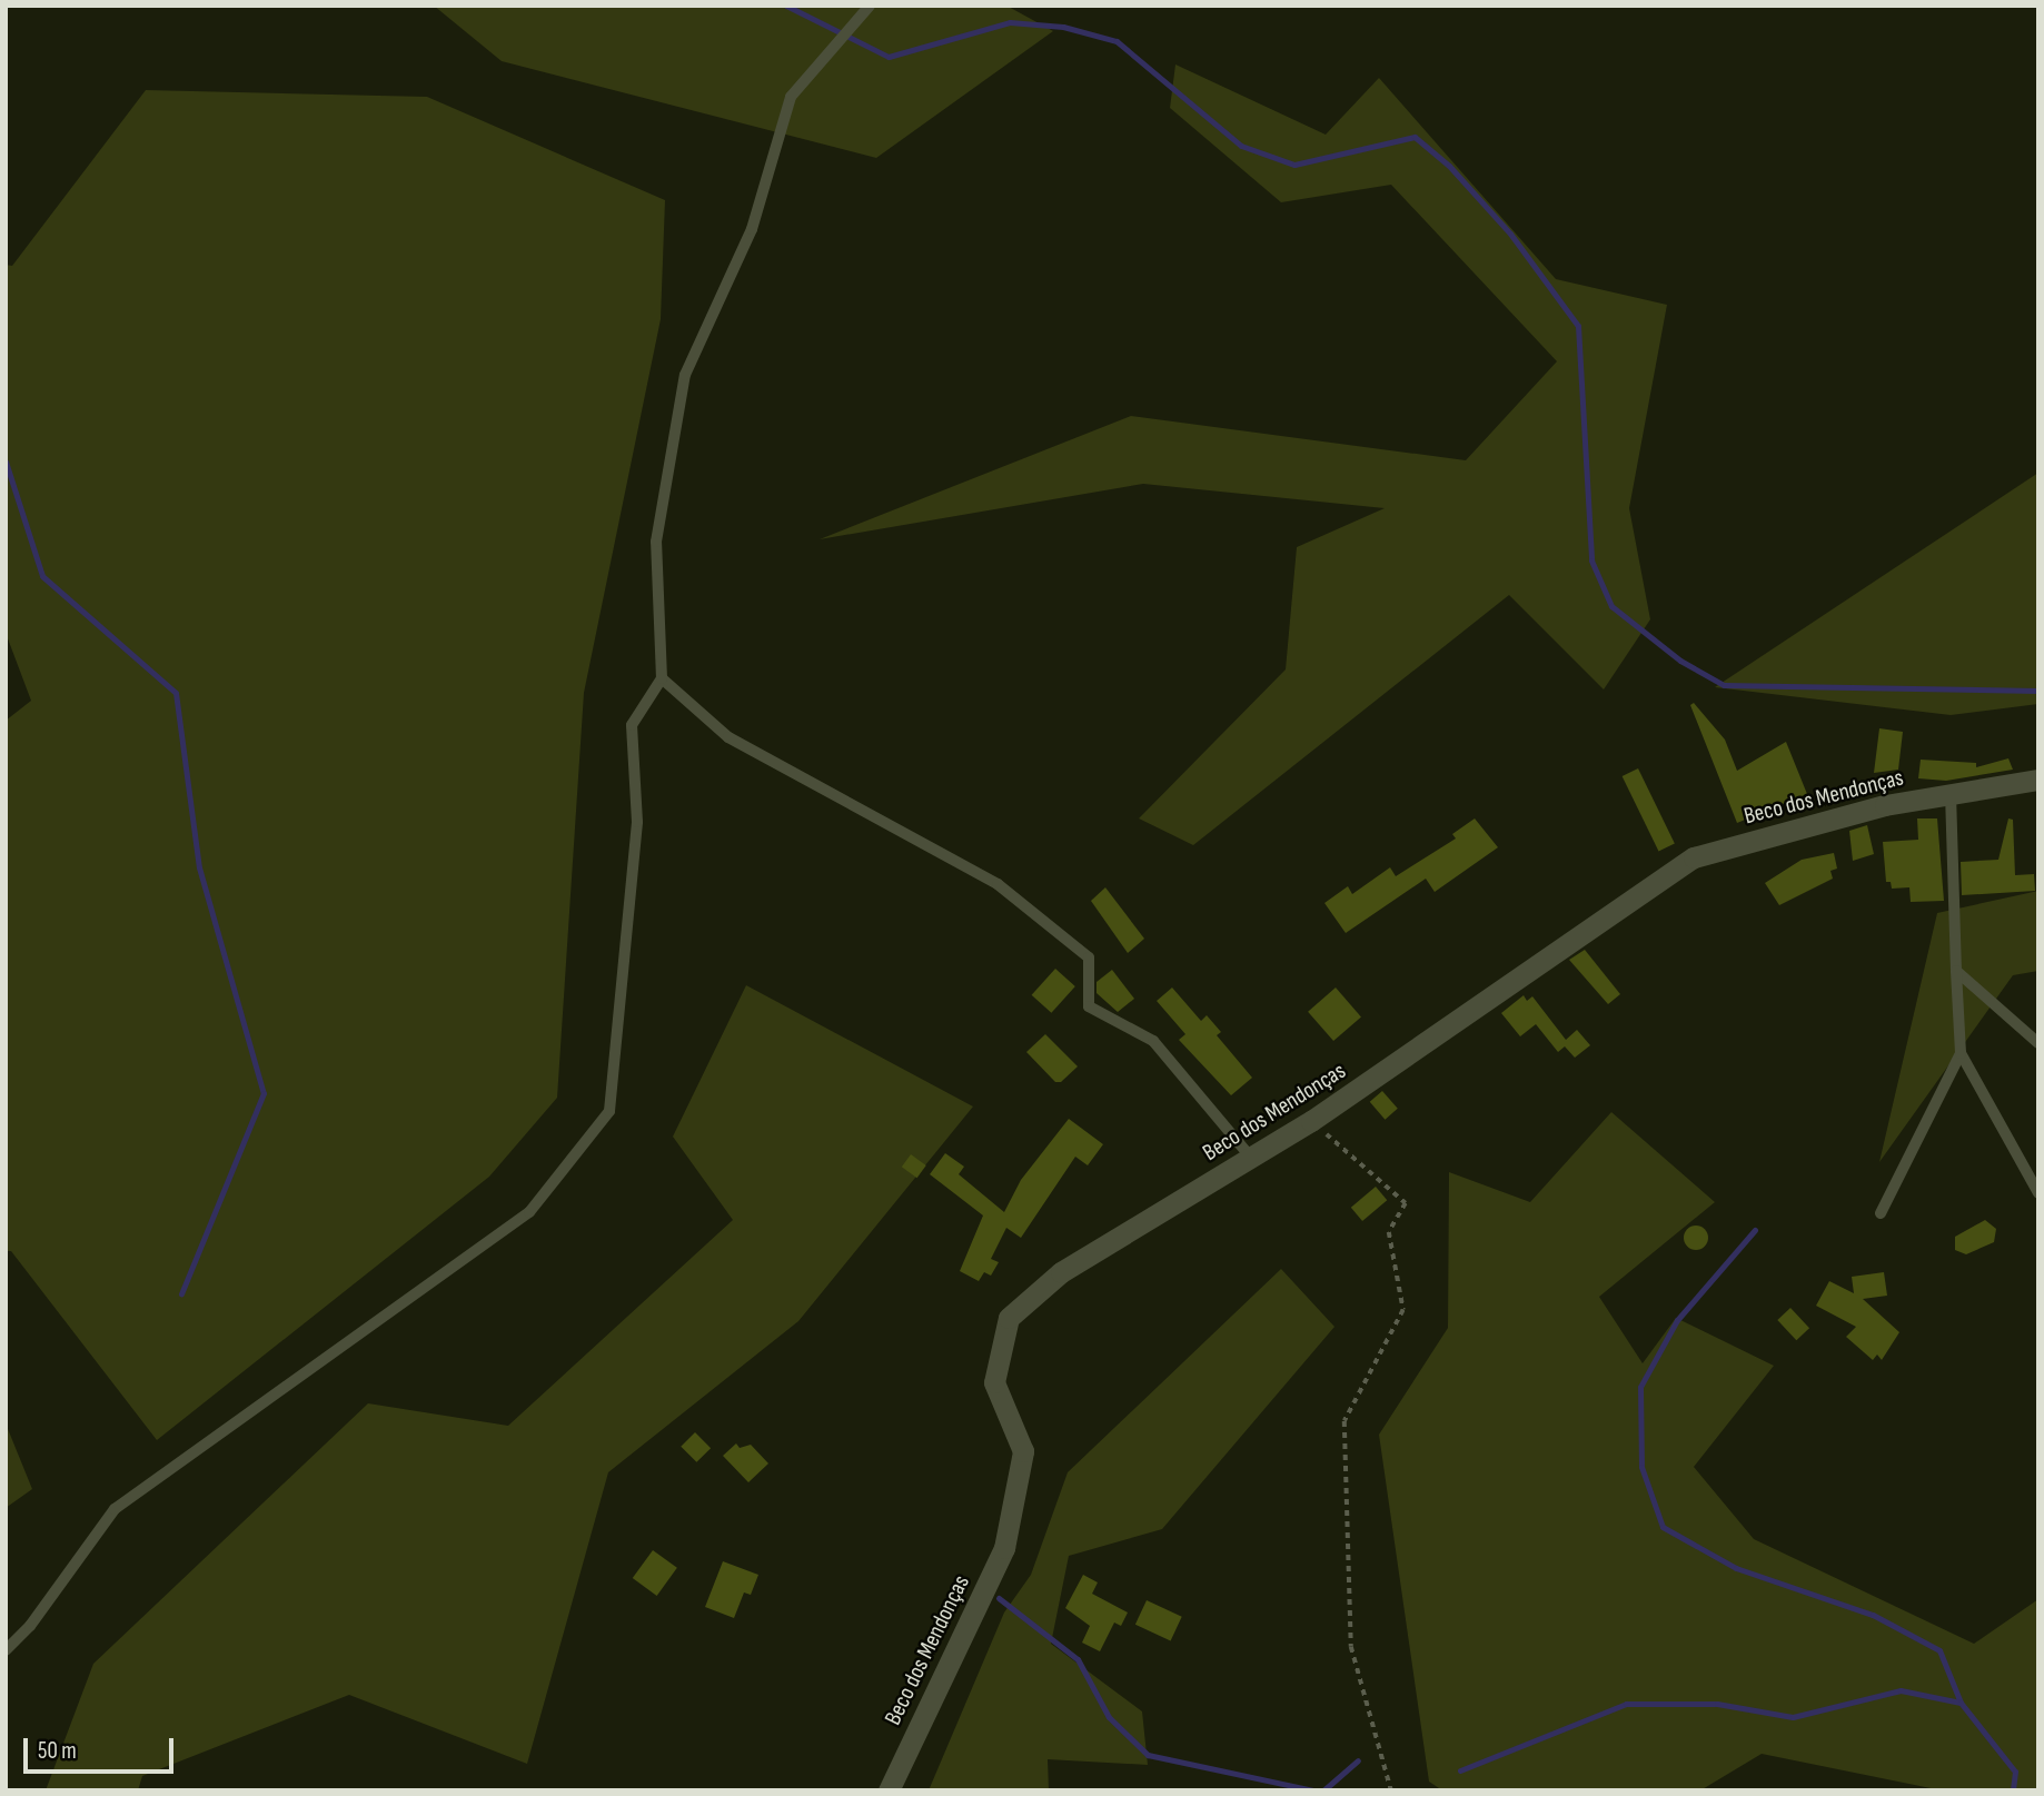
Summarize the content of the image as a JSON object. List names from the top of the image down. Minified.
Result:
{"streets":{"street":["Beco dos Mendonças"]},"scale_bar":"50 m"}
